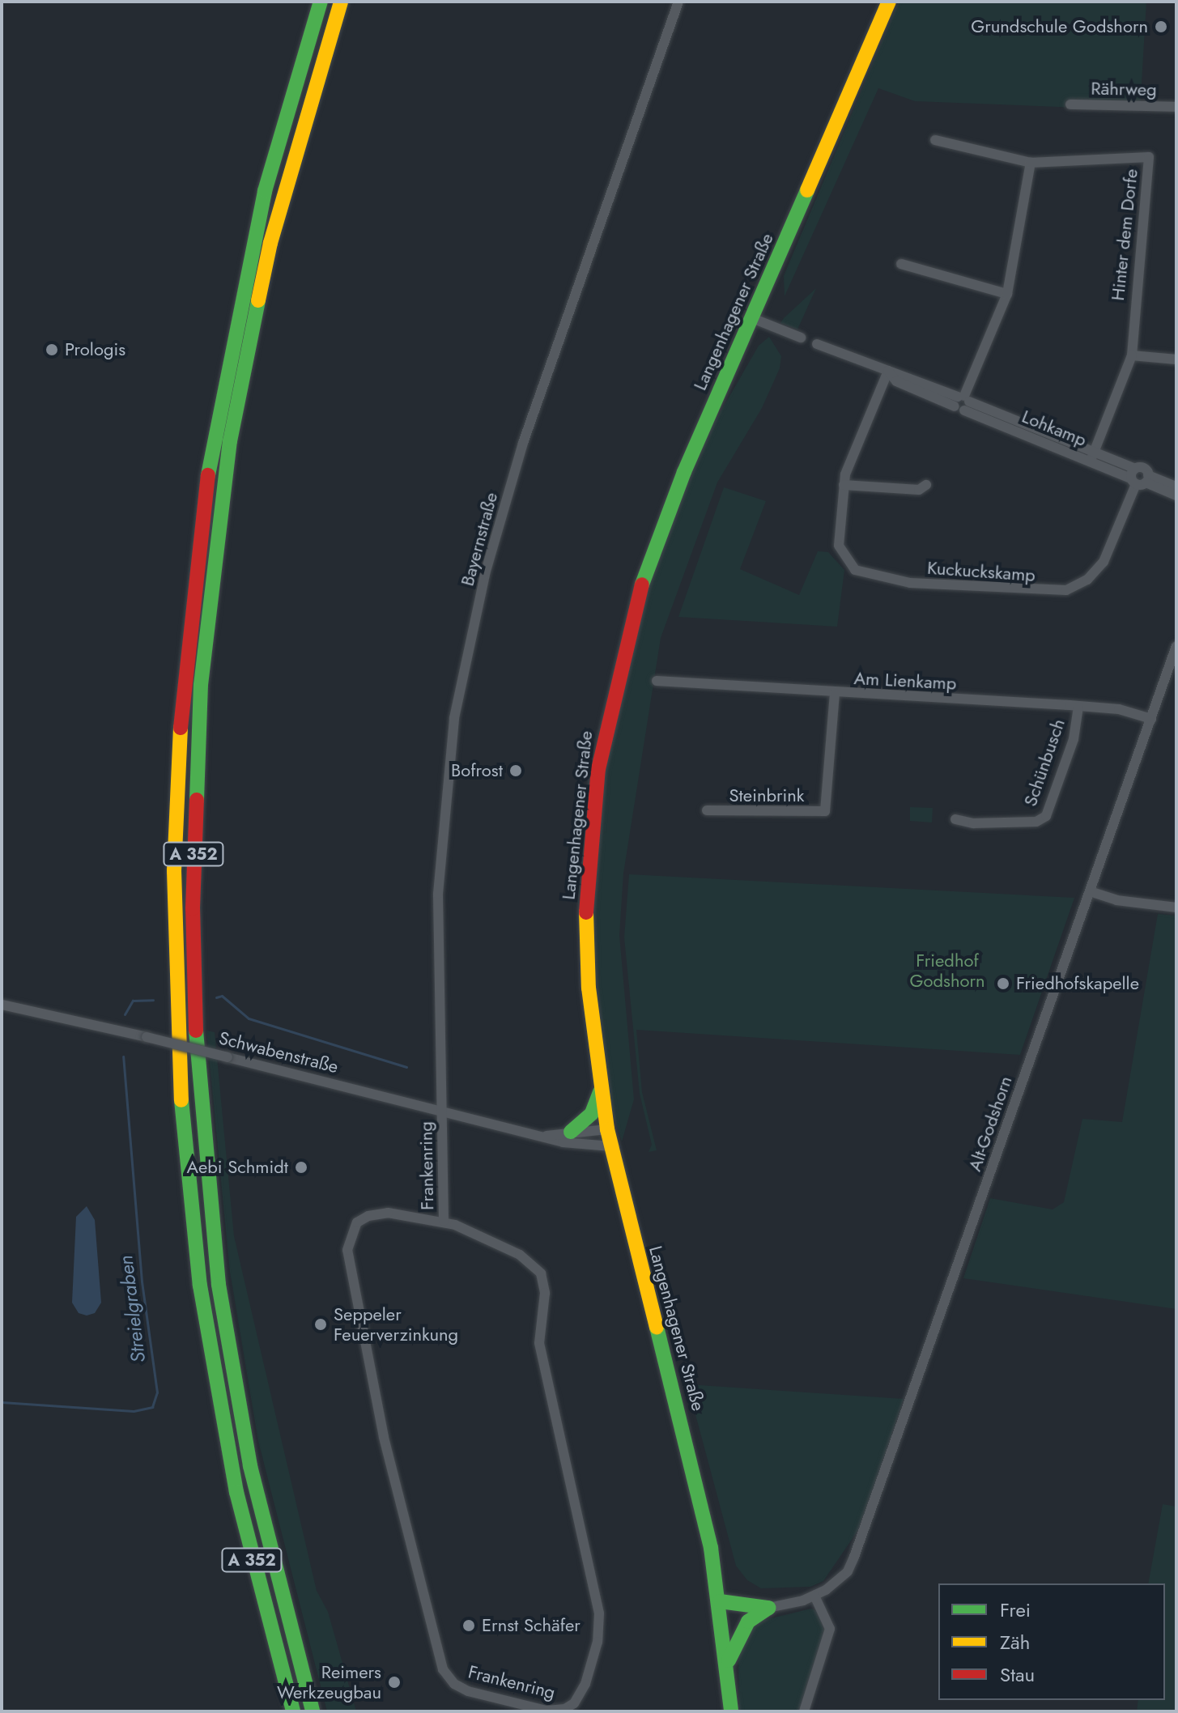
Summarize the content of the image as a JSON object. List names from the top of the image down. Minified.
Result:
{"streets":{"main road":["Langenhagener Straße","A 352"],"street":["Rährweg","Hinter dem Dorfe","Lohkamp","Bayernstraße","Kuckuckskamp","Am Lienkamp","Schünbusch","Steinbrink","Schwabenstraße","Alt-Godshorn","Frankenring"]},"crossings":[["Hinter dem Dorfe","Lohkamp"],["Langenhagener Straße","Schwabenstraße"],["Lohkamp","Kuckuckskamp"],["Bayernstraße","Schwabenstraße"],["Bayernstraße","Frankenring"],["Am Lienkamp","Schünbusch"],["Am Lienkamp","Steinbrink"],["Am Lienkamp","Alt-Godshorn"],["Schwabenstraße","Frankenring"]],"water":["Streielgraben"],"parks":["Friedhof Godshorn"],"places":["Grundschule Godshorn","Prologis","Bofrost","Friedhofskapelle","Aebi Schmidt","Seppeler Feuerverzinkung","Ernst Schäfer","Reimers Werkzeugbau"],"legend":["Frei","Zäh","Stau"]}
